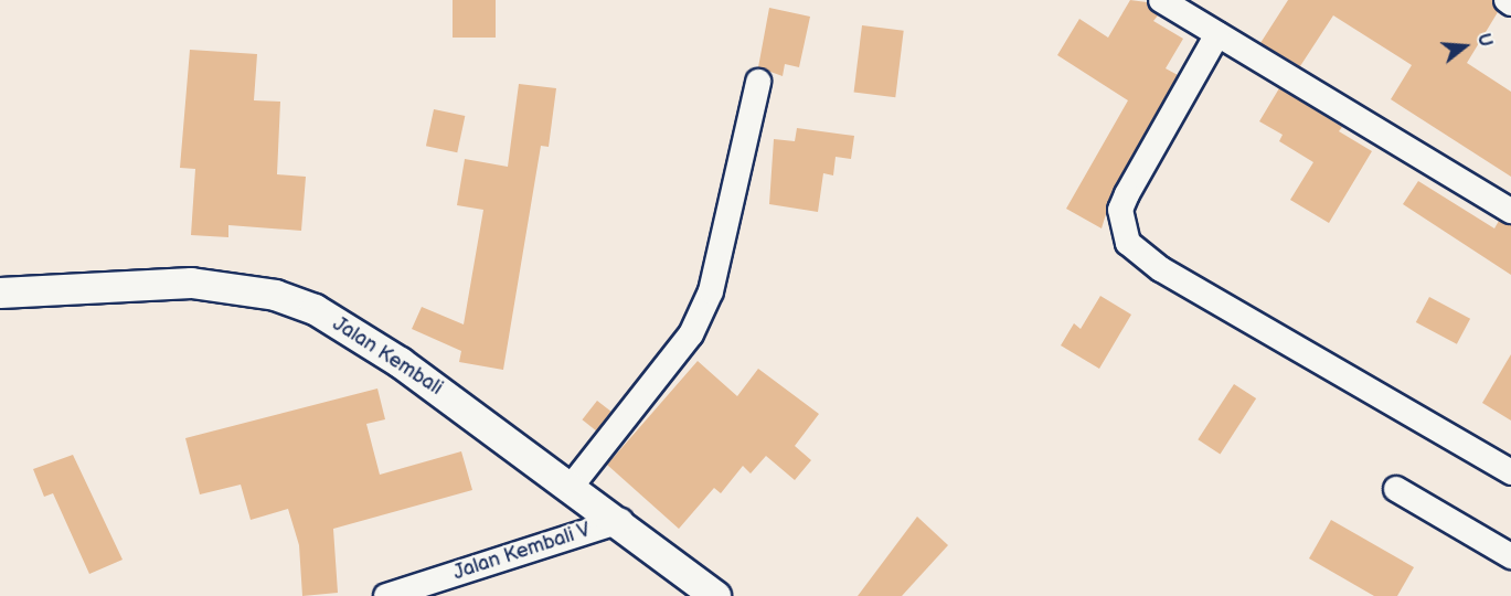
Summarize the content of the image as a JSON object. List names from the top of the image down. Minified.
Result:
{"streets":{"street":["Jalan Kembali","Jalan Kembali V"]},"crossings":[["Jalan Kembali","Jalan Kembali V"]],"north":"right"}
